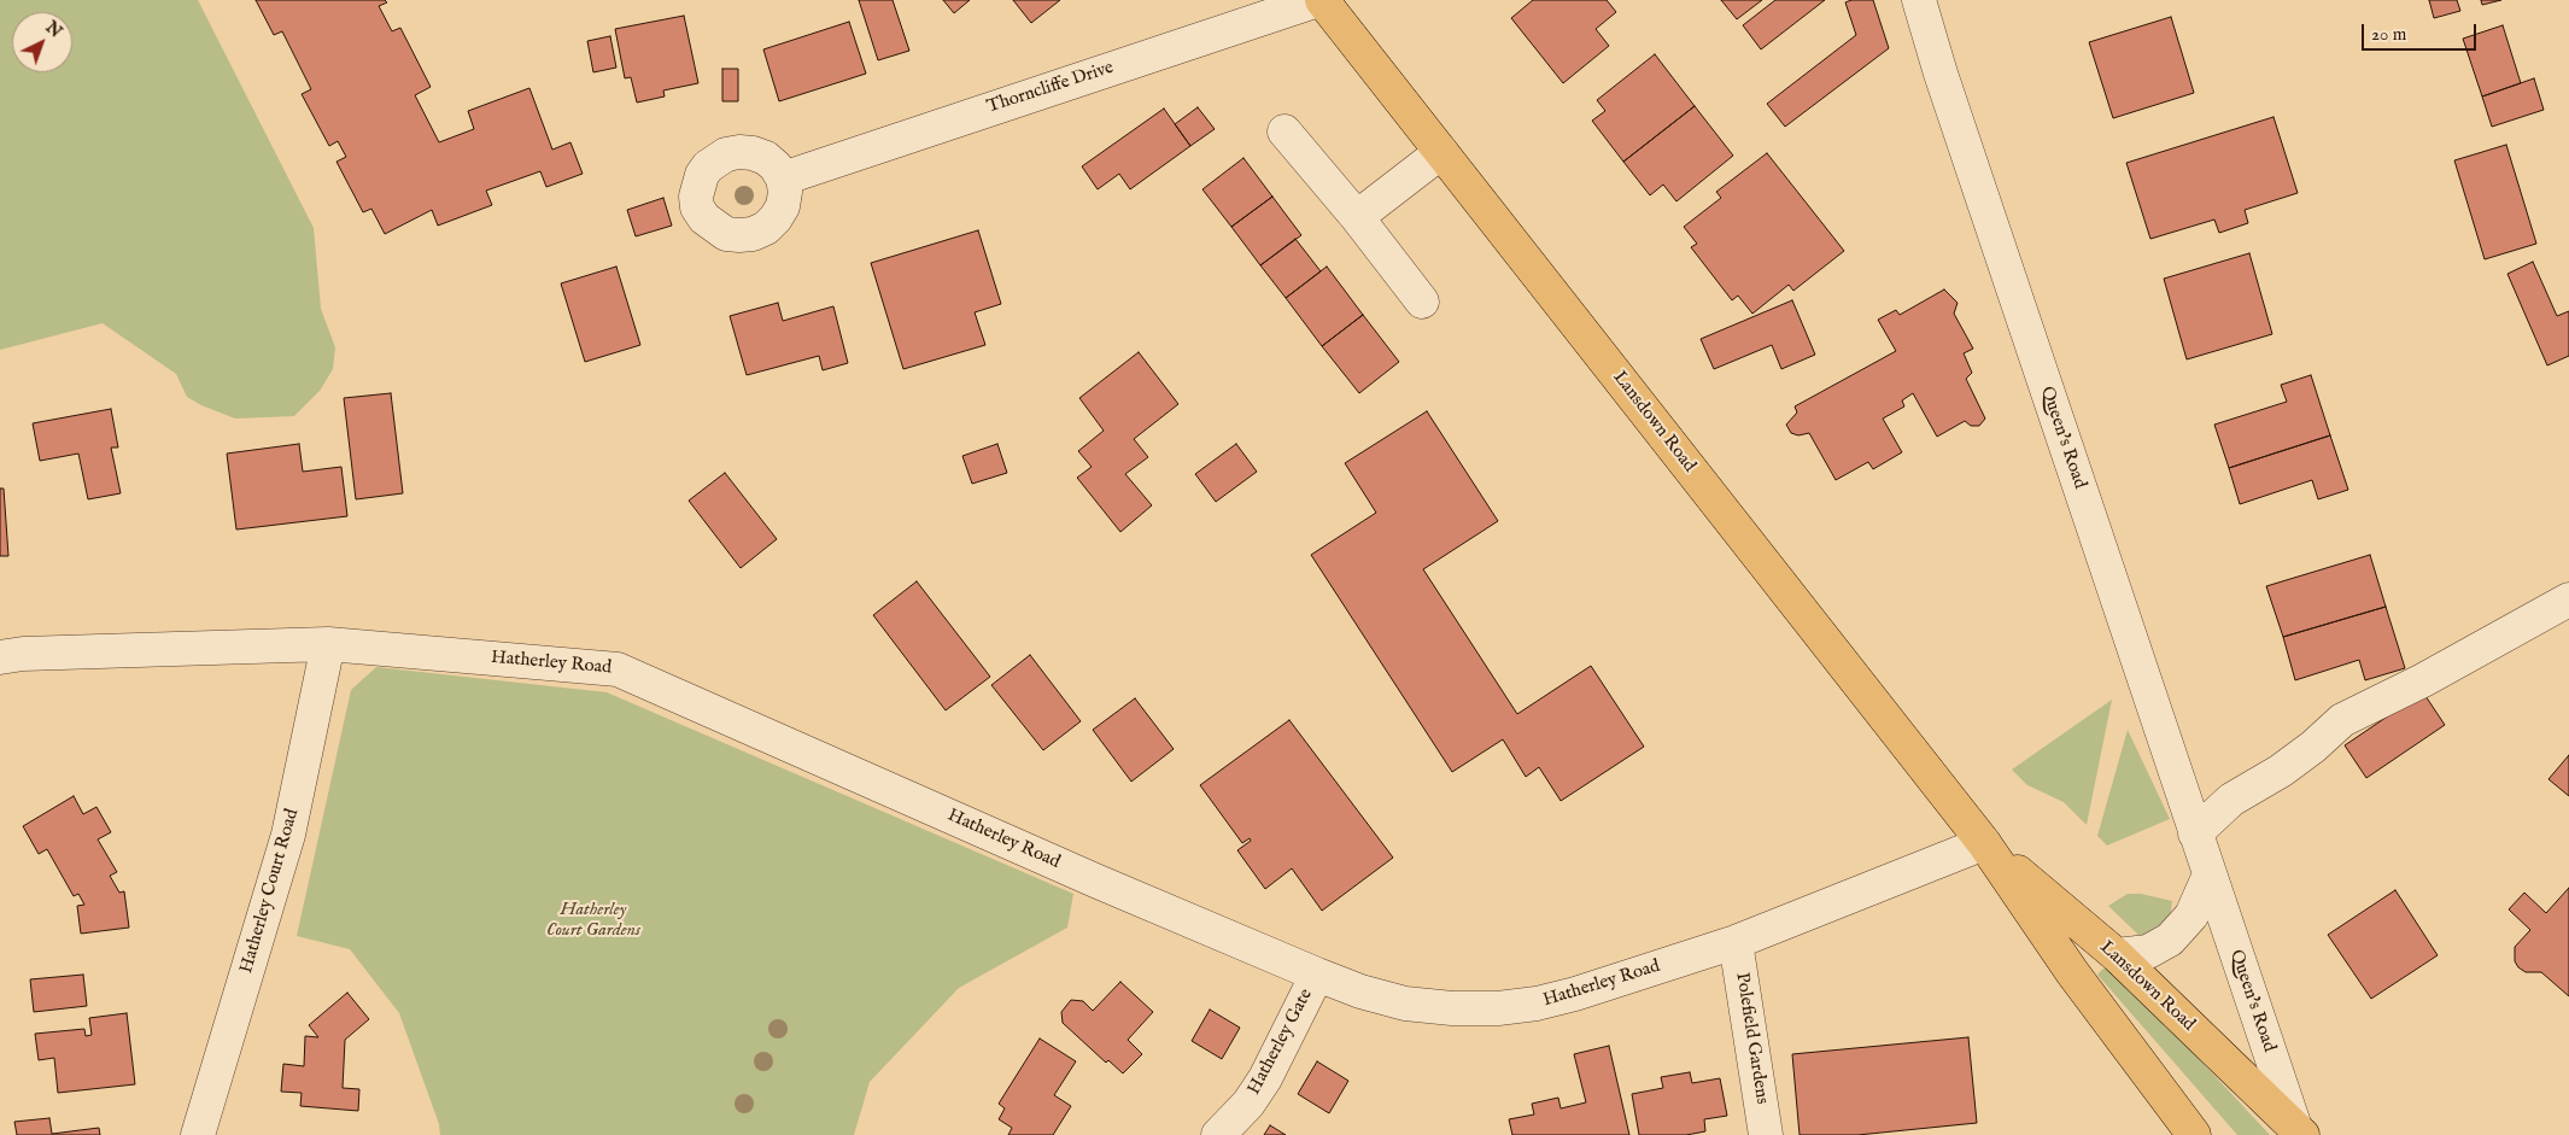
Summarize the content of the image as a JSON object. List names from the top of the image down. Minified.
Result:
{"streets":{"highway":["Lansdown Road"],"street":["Thorncliffe Drive","Queen's Road","Hatherley Road","Hatherley Court Road","Polefield Gardens","Hatherley Gate"]},"crossings":[["Thorncliffe Drive","Lansdown Road"],["Lansdown Road","Queen's Road"],["Lansdown Road","Hatherley Road"],["Hatherley Road","Hatherley Court Road"],["Hatherley Road","Polefield Gardens"],["Hatherley Road","Hatherley Gate"]],"parks":["Hatherley Court Gardens"],"scale_bar":"20 m","north":"top right"}
